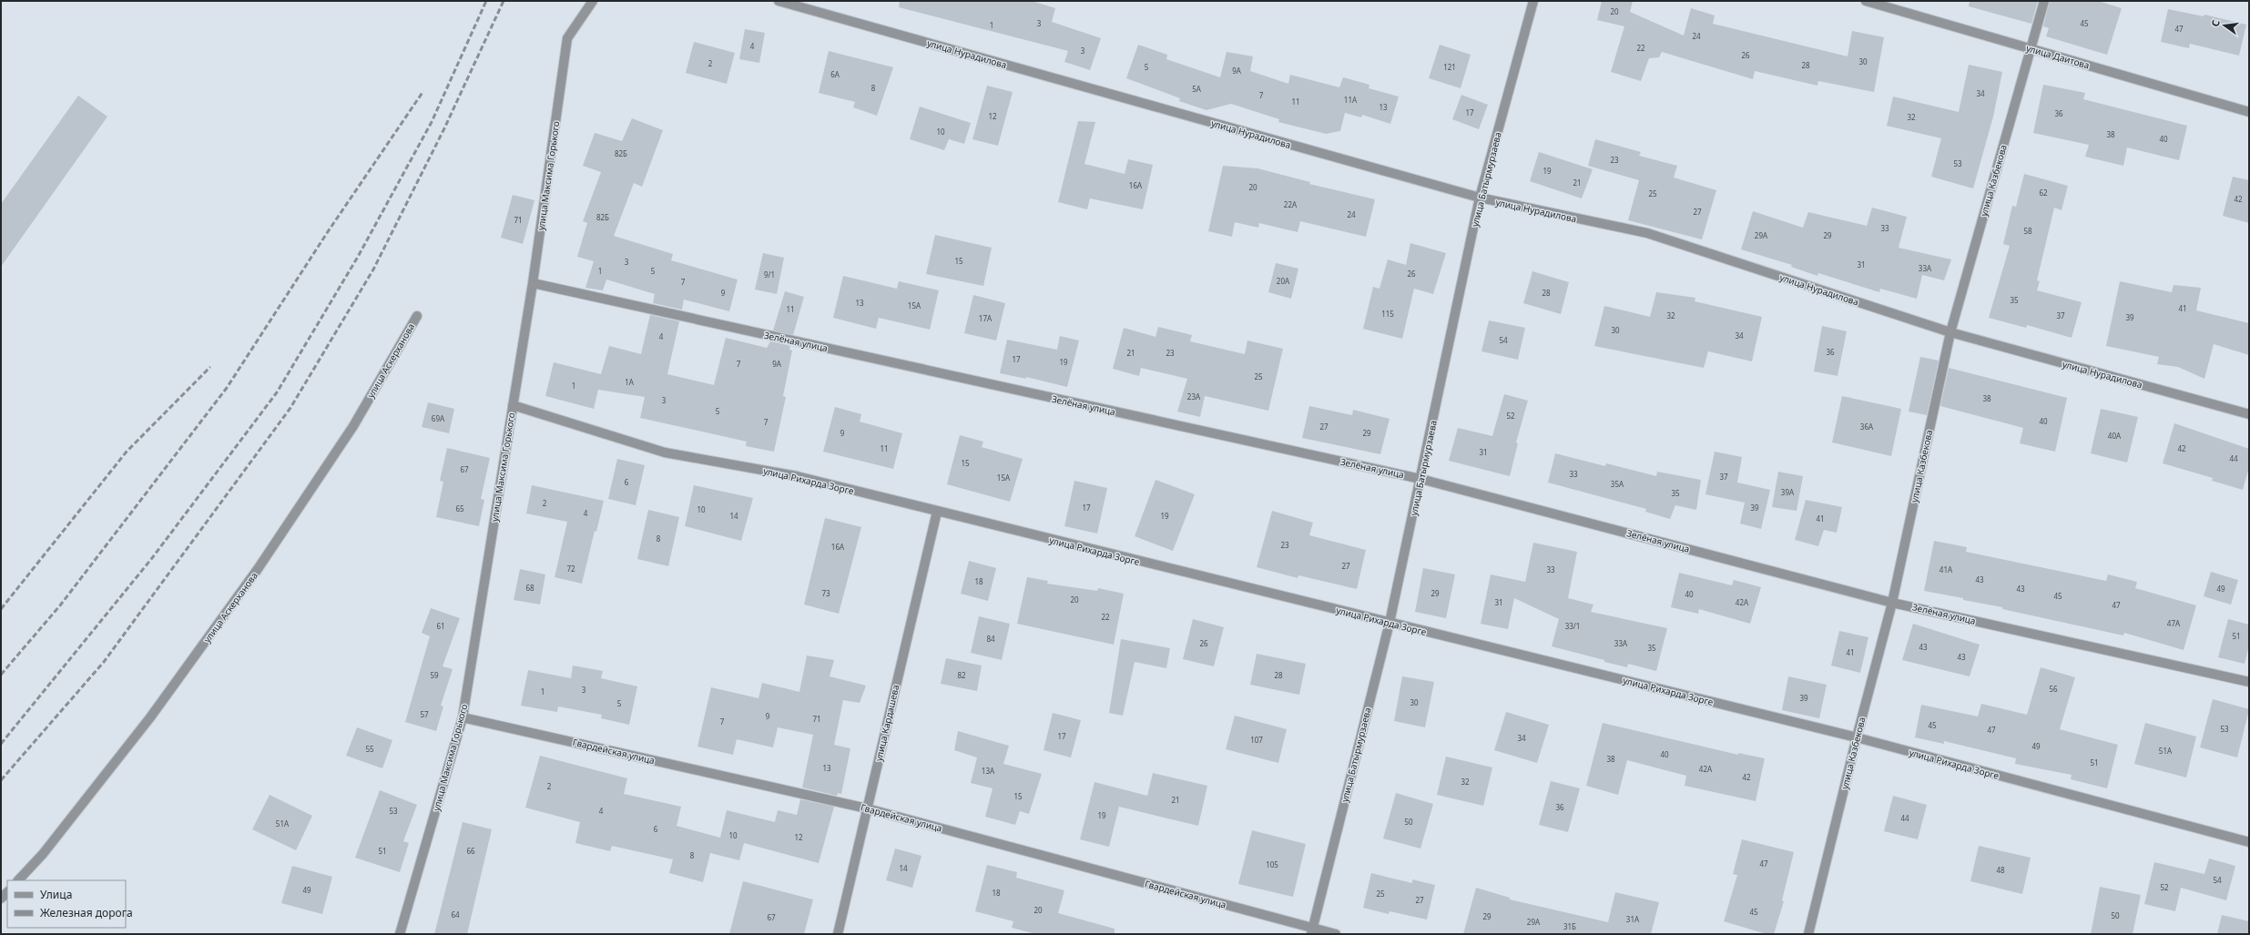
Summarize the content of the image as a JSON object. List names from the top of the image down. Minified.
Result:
{"streets":{"street":["улица Нурадилова","улица Даитова","улица Максима Горького","улица Батырмурзаева","улица Казбекова","Зелёная улица","улица Аскерханова","улица Рихарда Зорге","улица Кардашева","Гвардейская улица"]},"crossings":[["улица Нурадилова","улица Батырмурзаева"],["улица Нурадилова","улица Казбекова"],["улица Даитова","улица Казбекова"],["улица Максима Горького","Зелёная улица"],["улица Максима Горького","улица Рихарда Зорге"],["улица Максима Горького","Гвардейская улица"],["улица Батырмурзаева","Зелёная улица"],["улица Батырмурзаева","улица Рихарда Зорге"],["улица Батырмурзаева","Гвардейская улица"],["улица Казбекова","Зелёная улица"],["улица Казбекова","улица Рихарда Зорге"],["улица Рихарда Зорге","улица Кардашева"],["улица Кардашева","Гвардейская улица"]],"house_numbers":["20","3","45","1","47","24","4","22","3","26","30","2","28","5","121","9А","6А","8","5А","34","7","11А","11","13","17","36","12","32","10","38","40","82Б","23","53","19","21","16А","20","62","25","42","22А","27","24","82Б","71","33","58","29А","29","15","3","31","33А","1","5","26","9/1","20А","7","9","28","35","13","15А","41","11","115","32","37","39","17А","30","34","4","54","36","21","23","17","19","7","9А","25","1А","1","23А","38","3","5","52","69А","40","7","27","36А","9","29","40А","11","42","31","44","15","67","33","37","15А","6","35А","39А","35","2","17","39","65","10","4","14","19","41","8","23","16А","27","72","33","41А","43","18","68","43","49","73","29","40","45","20","31","42А","47","22","47А","61","33/1","51","84","26","33А","43","35","41","43","59","82","28","56","3","1","39","30","5","57","9","71","7","45","53","47","17","34","107","49","55","51А","40","38","51","13","42А","13А","42","32","2","15","21","36","53","4","19","44","50","51А","6","10","12","51","66","8","47","105","14","48","54","52","49","18","25","27","20","45","64","50","29","67","31А","29А","31Б"],"legend":["Улица","Железная дорога"],"north":"left"}
